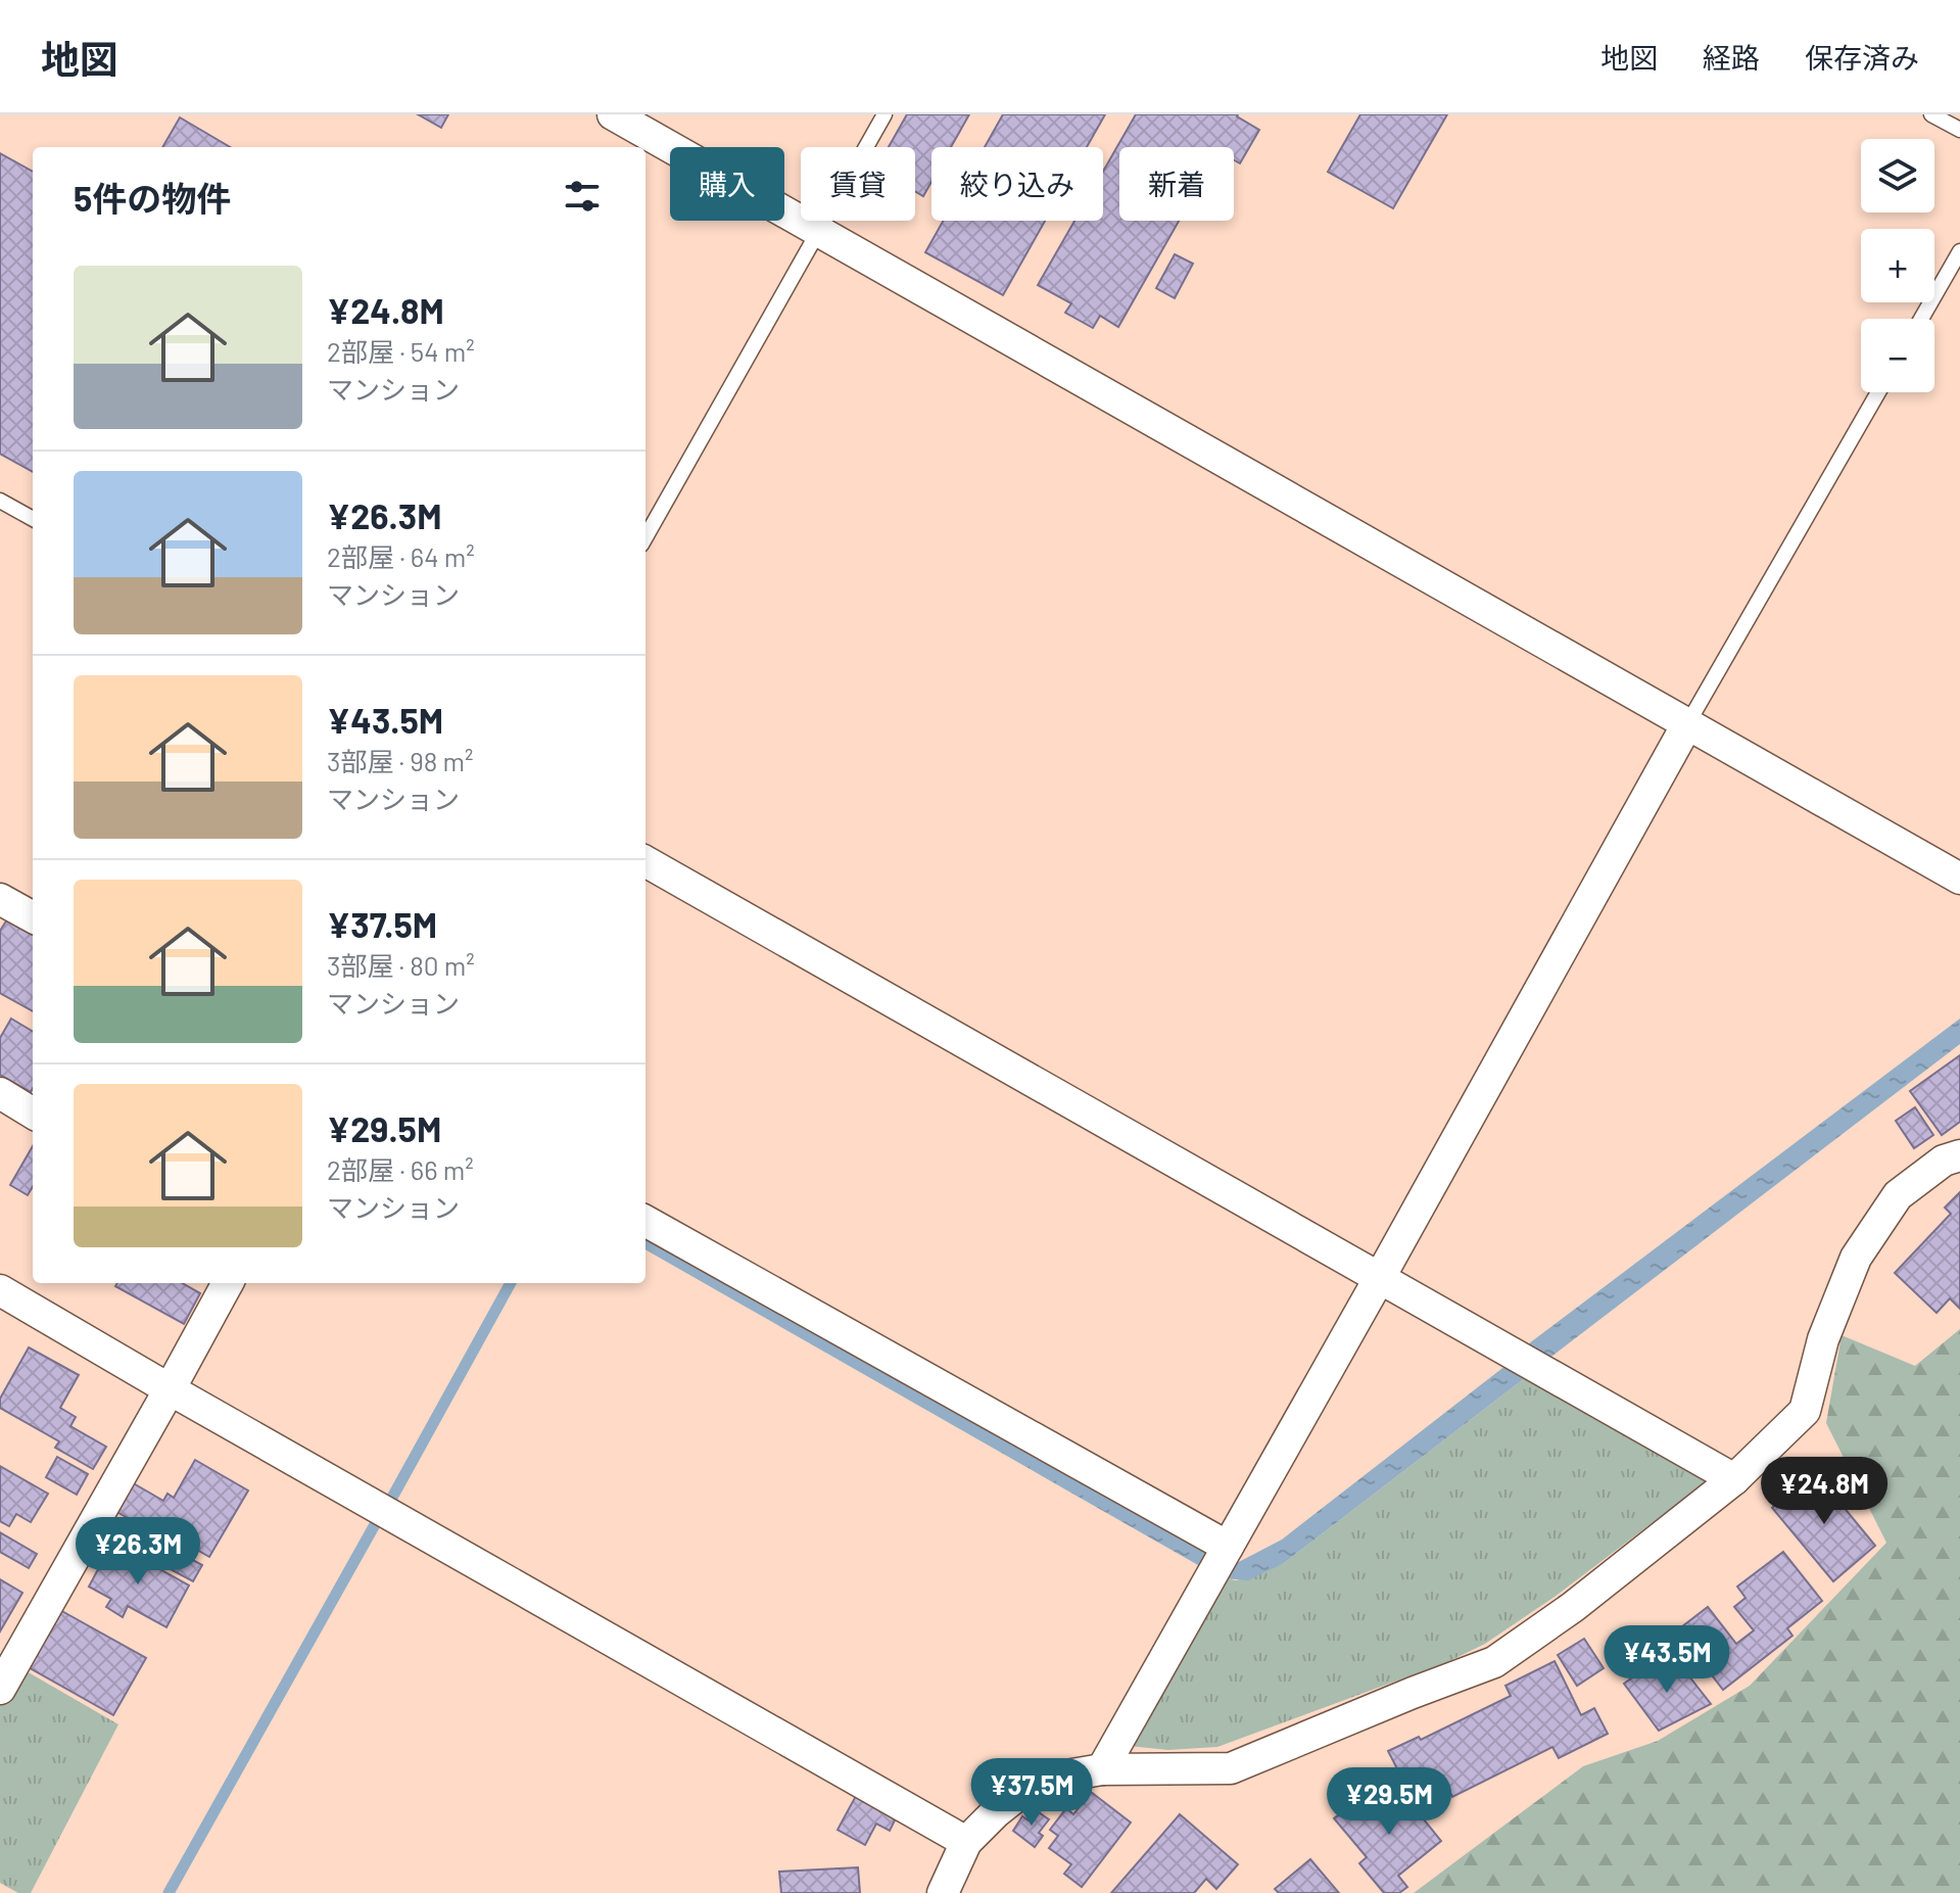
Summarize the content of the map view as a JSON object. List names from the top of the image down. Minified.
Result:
{"page":{"header":"地図","nav":["地図","経路","保存済み"],"map_buttons":["+","−"],"chip":["購入","賃貸","絞り込み","新着"],"heading":"5件の物件","list":[{"name":"¥24.8M","note":"2部屋 · 54 m² · マンション"},{"name":"¥26.3M","note":"2部屋 · 64 m² · マンション"},{"name":"¥43.5M","note":"3部屋 · 98 m² · マンション"},{"name":"¥37.5M","note":"3部屋 · 80 m² · マンション"},{"name":"¥29.5M","note":"2部屋 · 66 m² · マンション"}],"price":["¥24.8M","¥26.3M","¥43.5M","¥37.5M","¥29.5M"]}}
